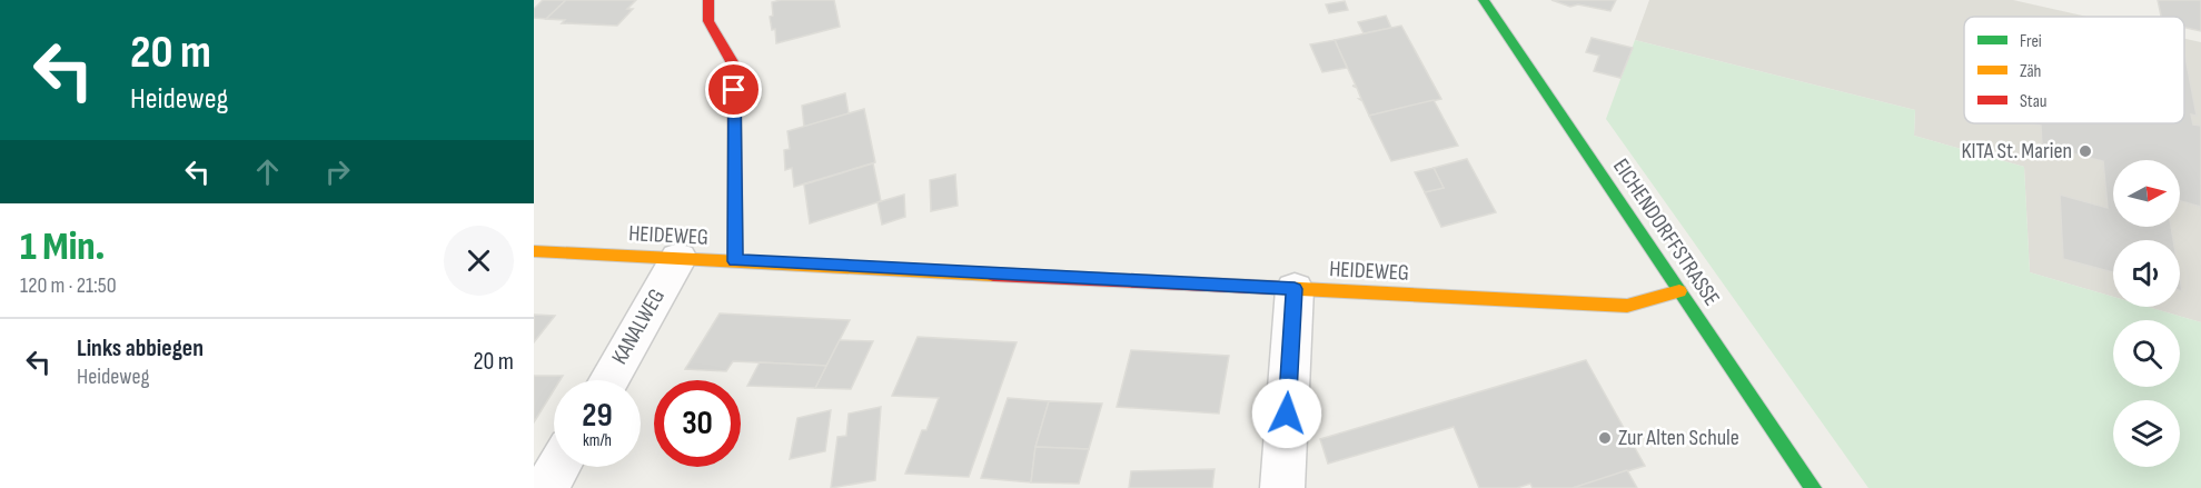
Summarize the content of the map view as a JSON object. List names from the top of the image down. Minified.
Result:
{"streets":{"street":["EICHENDORFFSTRASSE","HEIDEWEG","KANALWEG"]},"crossings":[["EICHENDORFFSTRASSE","HEIDEWEG"],["HEIDEWEG","KANALWEG"]],"places":["KITA St. Marien","Zur Alten Schule"],"legend":["Frei","Zäh","Stau"],"north":"right","page":{"turn":["20 m","Heideweg"],"heading":["1 Min.","120 m · 21:50"],"list":[{"name":"Links abbiegen","note":"Heideweg","value":"20 m"}],"speed":"29 km/h","limit":"30"}}
